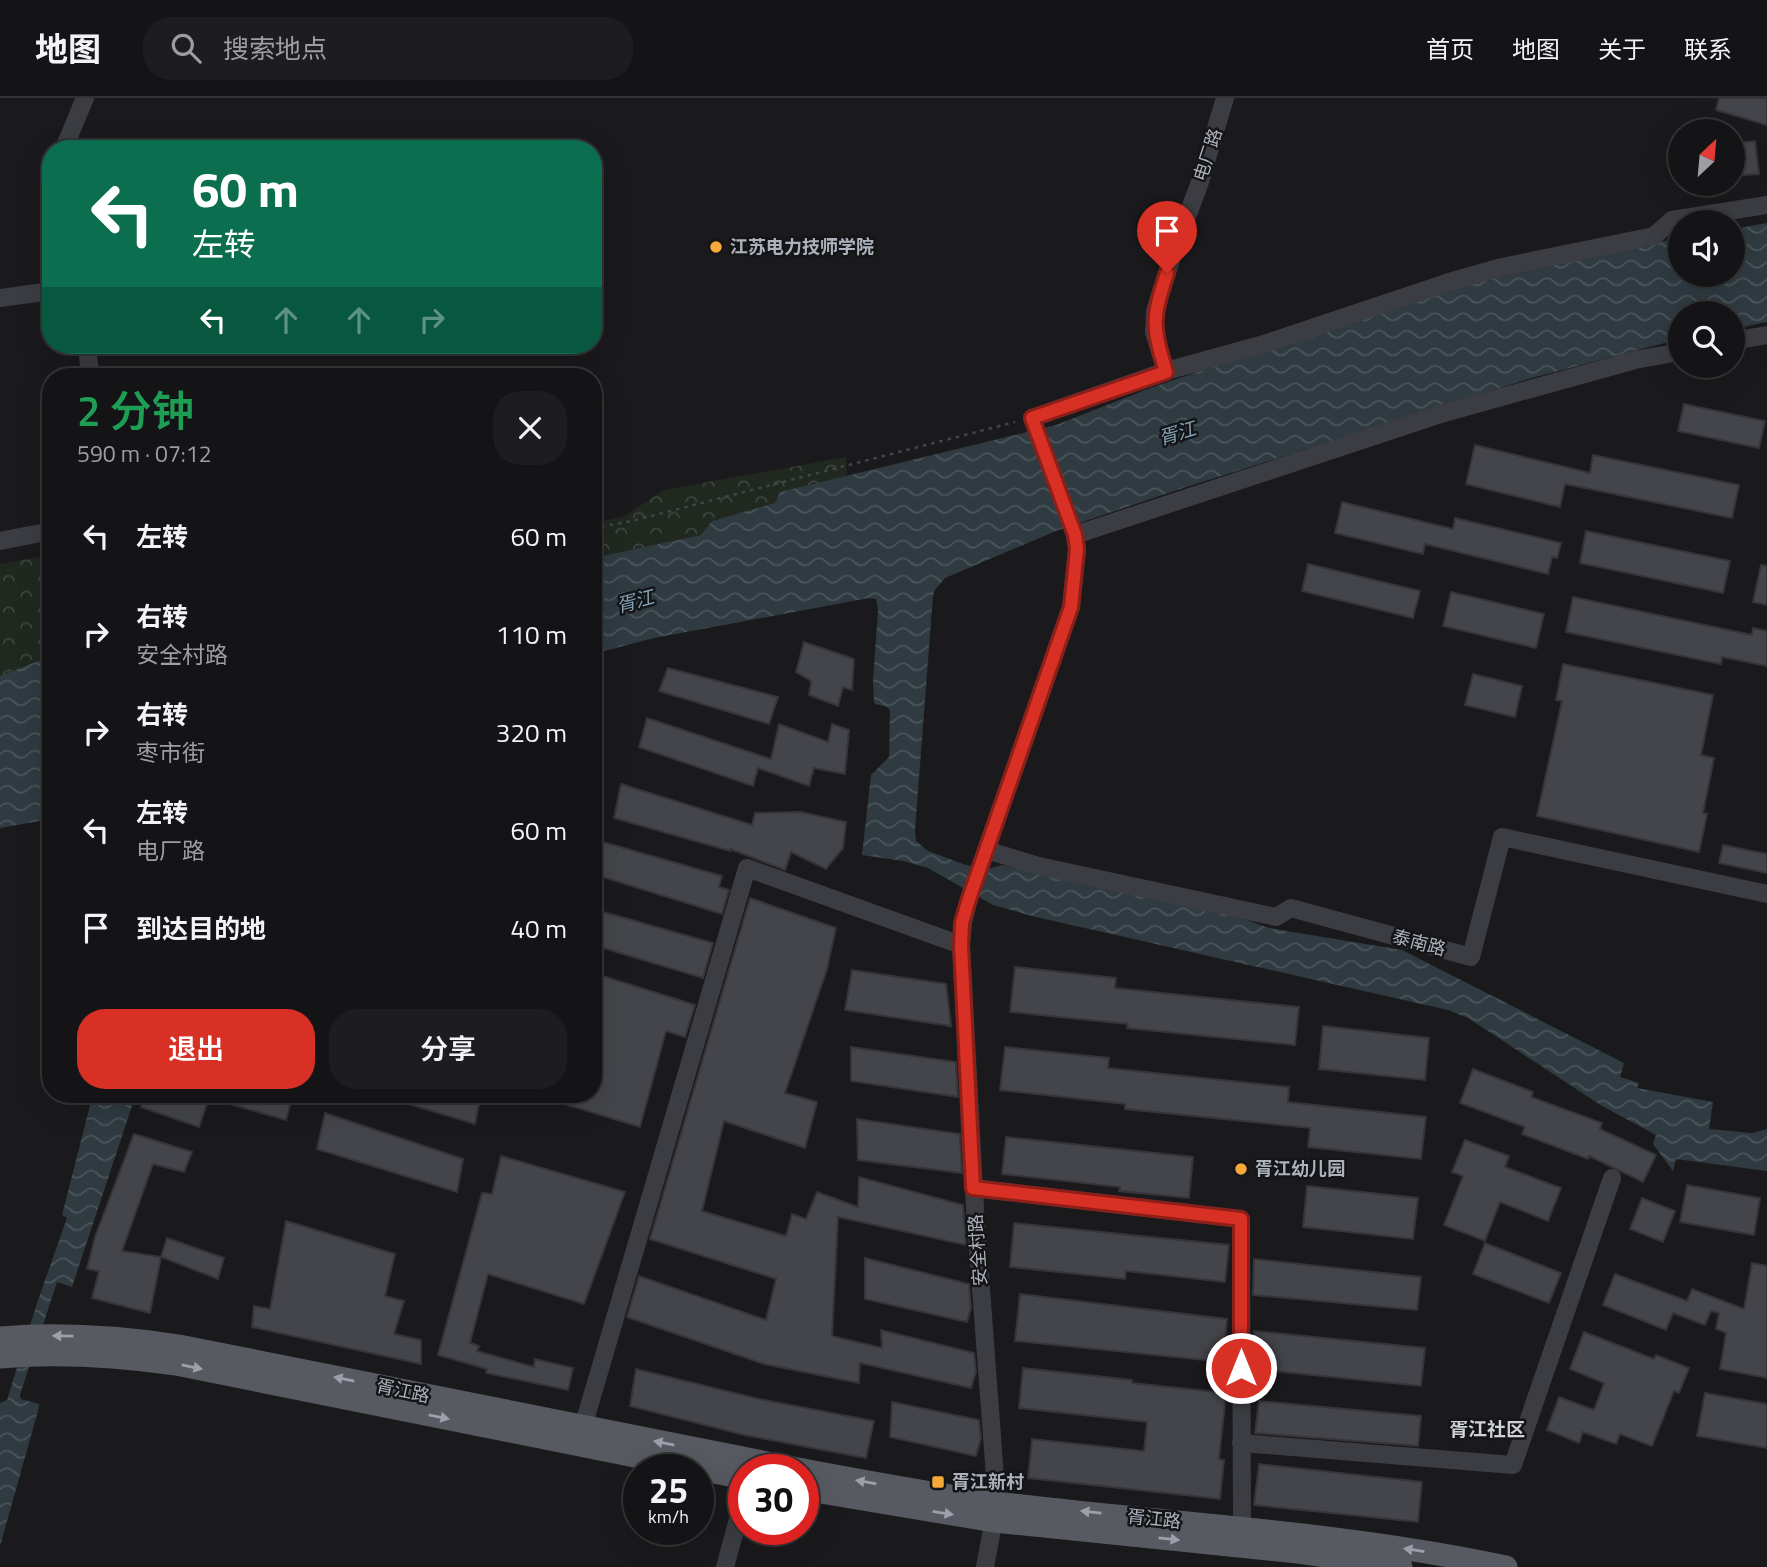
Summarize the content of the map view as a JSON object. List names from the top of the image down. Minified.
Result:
{"streets":{"main road":["胥江路"],"street":["电厂路","泰南路","安全村路"]},"crossings":[["泰南路","安全村路"],["安全村路","胥江路"]],"districts":["胥江社区"],"water":["胥江"],"places":{"other":["江苏电力技师学院","胥江幼儿园"],"transit":["胥江新村"]},"north":"top right","page":{"header":"地图","search":"搜索地点","nav":["首页","地图","关于","联系"],"turn":["60 m","左转"],"heading":["2 分钟","590 m · 07:12"],"list":[{"name":"左转","value":"60 m"},{"name":"右转","note":"安全村路","value":"110 m"},{"name":"右转","note":"枣市街","value":"320 m"},{"name":"左转","note":"电厂路","value":"60 m"},{"name":"到达目的地","value":"40 m"}],"buttons":["退出","分享"],"speed":"25 km/h","limit":"30"}}
